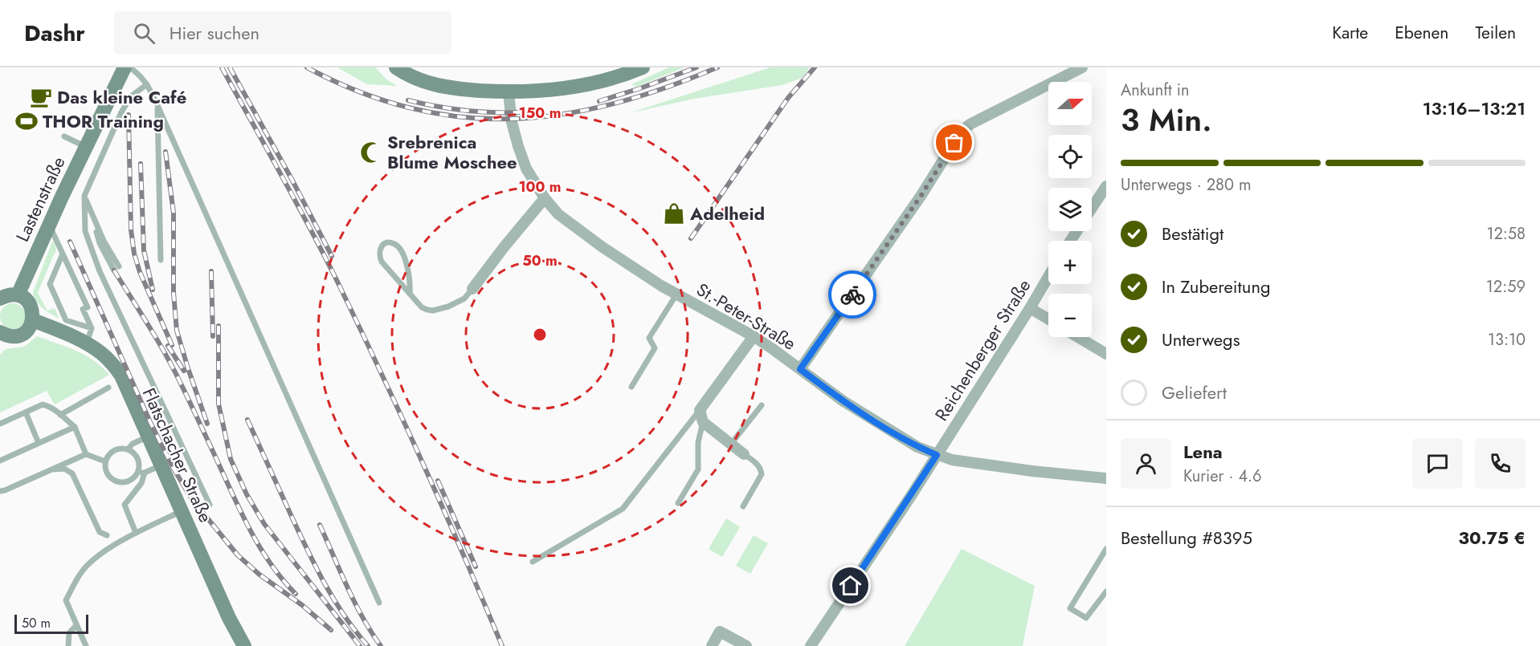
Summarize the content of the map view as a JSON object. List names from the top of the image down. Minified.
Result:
{"streets":{"street":["Lastenstraße","St.-Peter-Straße","Reichenberger Straße","Flatschacher Straße"]},"crossings":[["St.-Peter-Straße","Reichenberger Straße"]],"places":{"cafe":["Das kleine Café"],"sports":["THOR Training"],"mosque":["Srebrenica Blume Moschee"],"shop":["Adelheid"]},"scale_bar":"50 m","north":"right","page":{"header":"Dashr","search":"Hier suchen","nav":["Karte","Ebenen","Teilen"],"heading":["3 Min.","Ankunft in","13:16–13:21"],"panel":["Lena","Kurier · 4.6","Bestellung #8395","30.75 €"],"map_buttons":["+","−"],"bar":"Unterwegs · 280 m","list":[["Bestätigt","12:58"],["In Zubereitung","12:59"],["Unterwegs","13:10"],"Geliefert"],"scale":"50 m"},"rings":["150 m","100 m","50 m"]}
